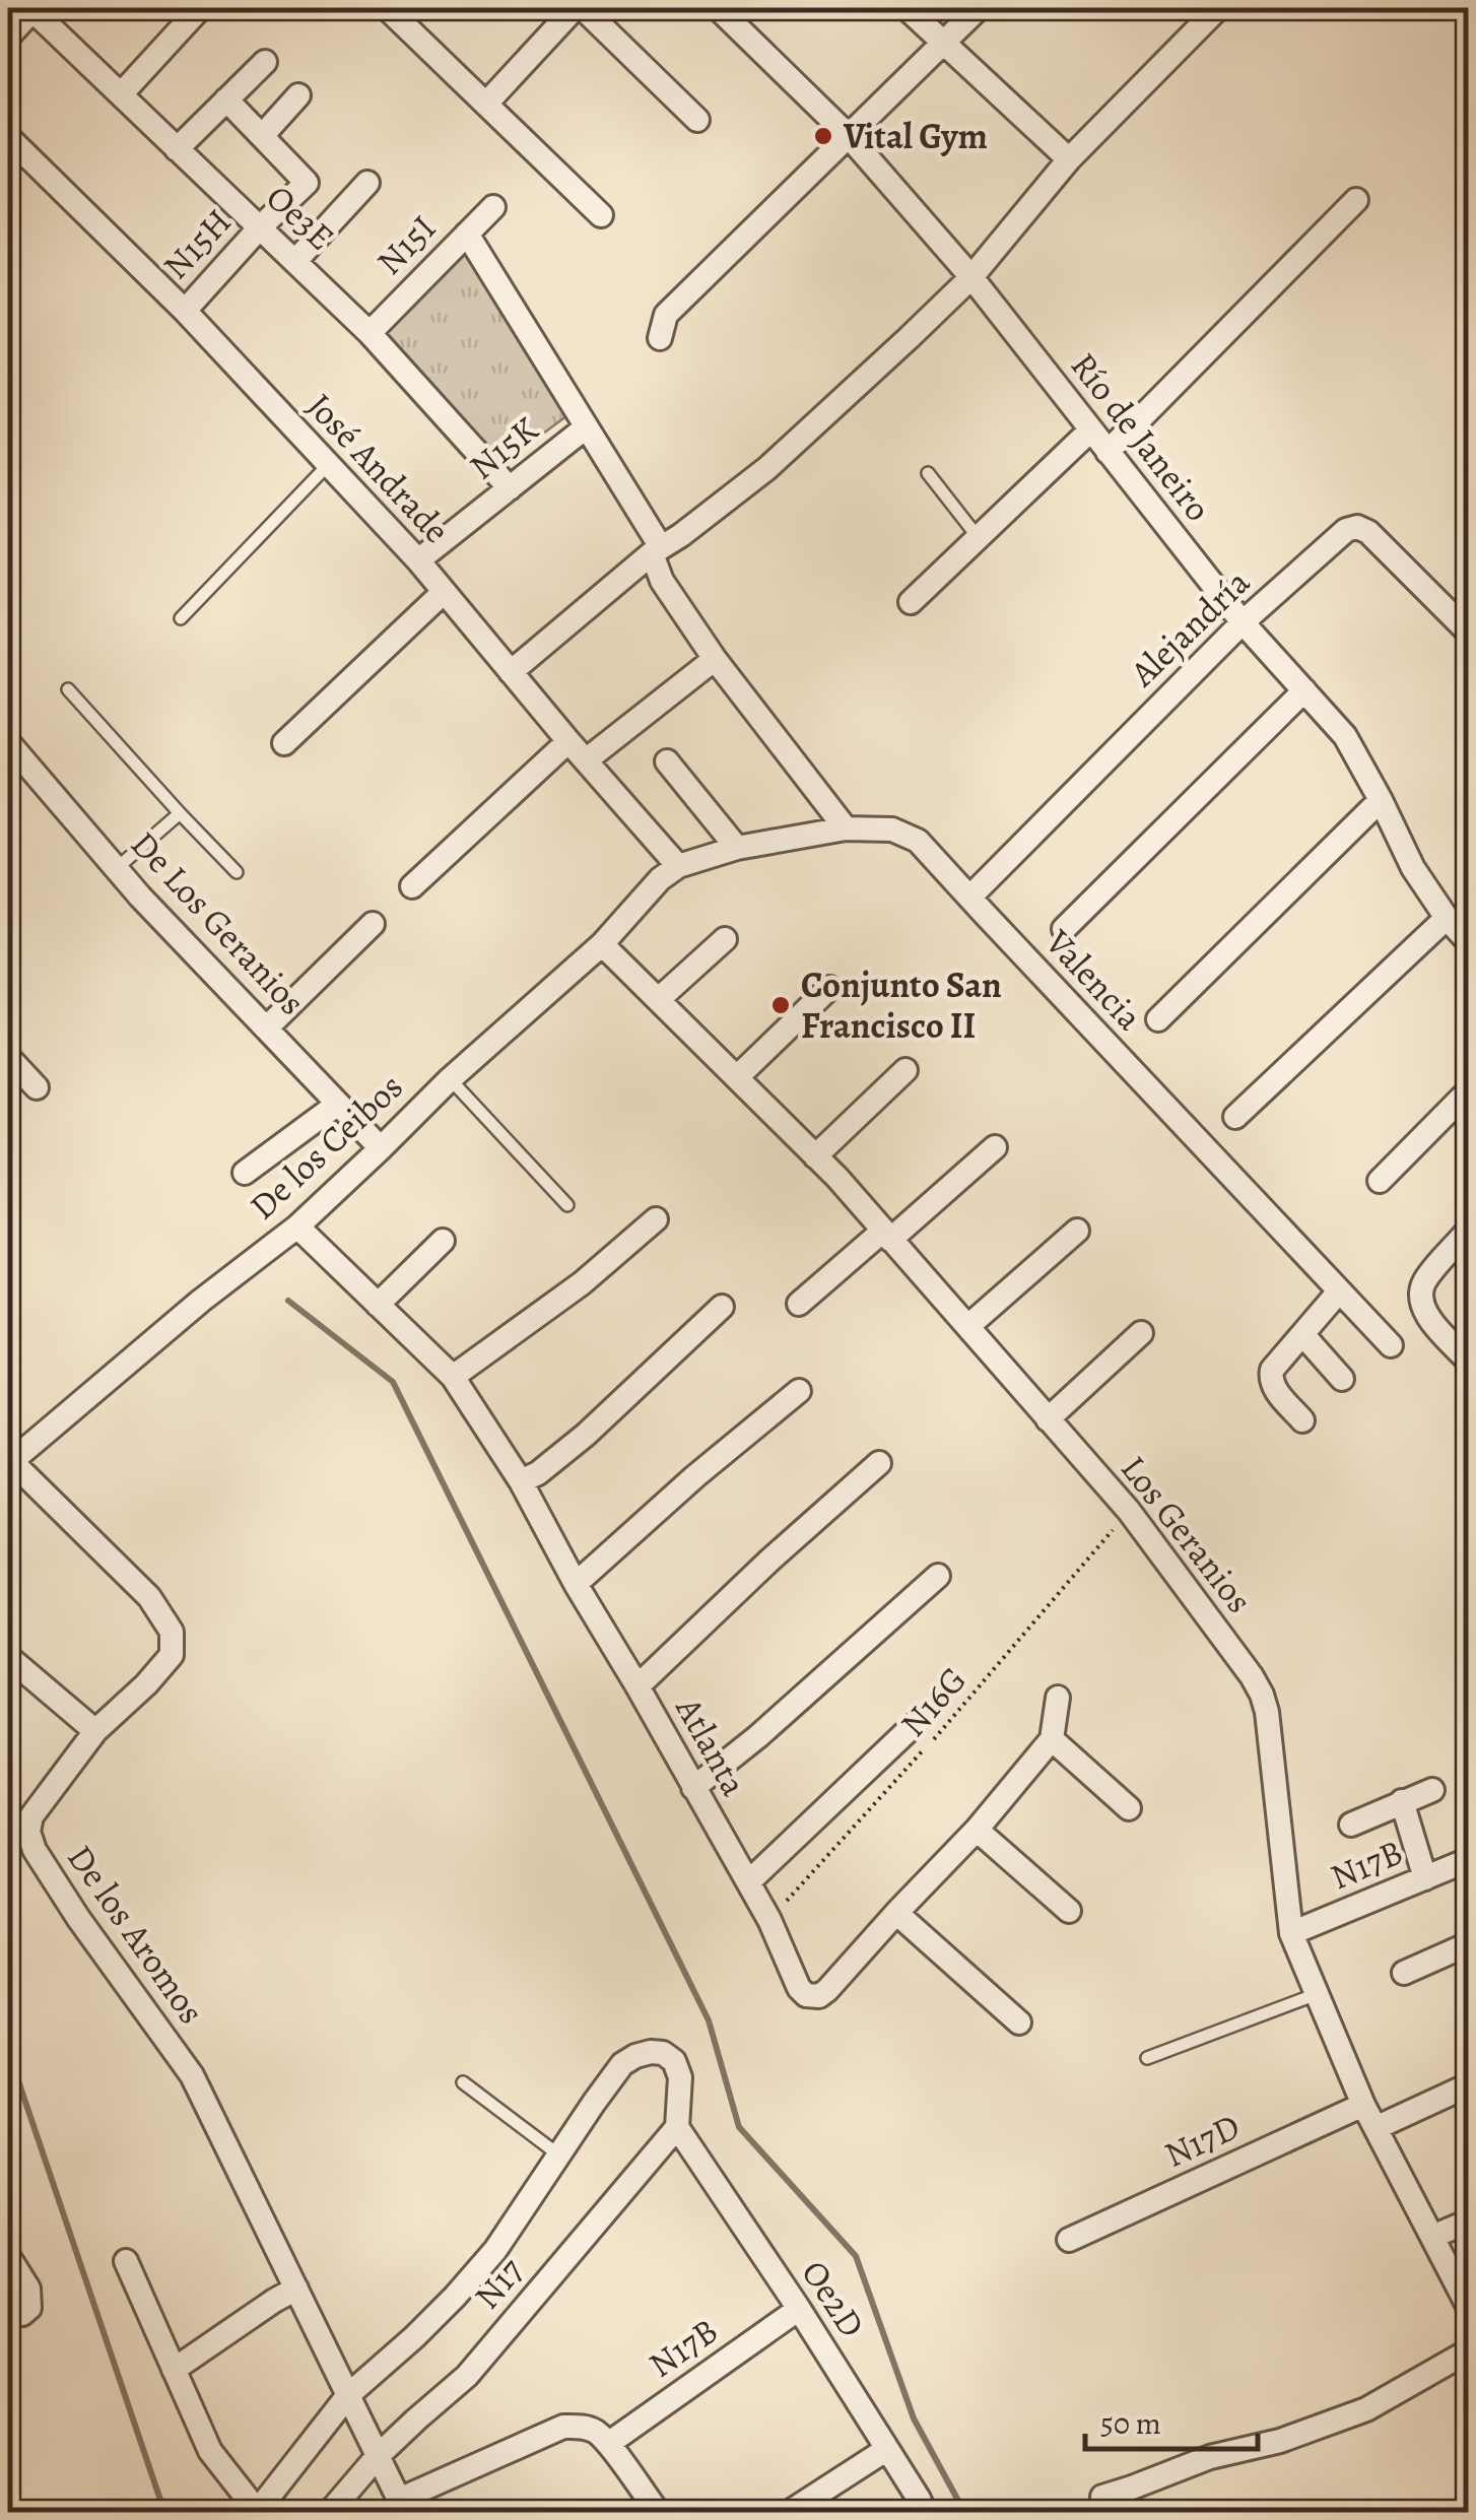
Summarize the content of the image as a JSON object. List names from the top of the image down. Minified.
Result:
{"streets":{"street":["Oe3E","N15H","N15I","Río de Janeiro","N15K","José Andrade","Alejandría","De Los Geranios","Valencia","De los Ceibos","Los Geranios","Atlanta","N17B","De los Aromos","N17D","N17","Oe2D"],"path":["N16G"]},"crossings":[["Oe3E","N15H"],["Oe3E","N15I"],["Oe3E","N15K"],["N15H","José Andrade"],["Río de Janeiro","Alejandría"],["N15K","José Andrade"],["José Andrade","Valencia"],["José Andrade","De los Ceibos"],["Alejandría","Valencia"],["De Los Geranios","De los Ceibos"],["Valencia","De los Ceibos"],["De los Ceibos","Los Geranios"],["De los Ceibos","Atlanta"],["De los Ceibos","De los Aromos"],["Los Geranios","N16G"],["Los Geranios","N17B"],["Los Geranios","N17D"],["N16G","Atlanta"],["N17B","Oe2D"],["De los Aromos","N17"],["N17","Oe2D"]],"places":["Vital Gym","Conjunto San Francisco II"],"scale_bar":"50 m"}
